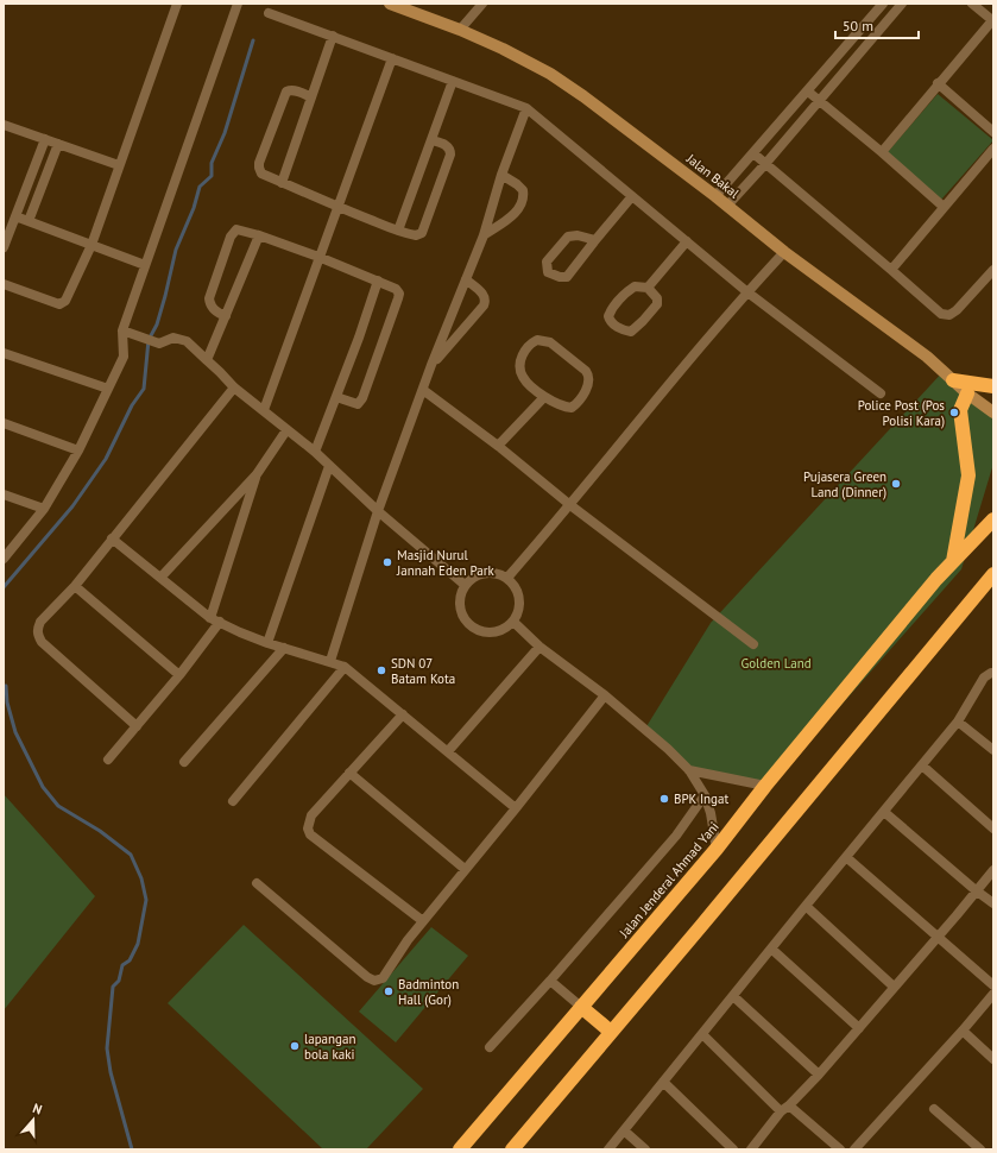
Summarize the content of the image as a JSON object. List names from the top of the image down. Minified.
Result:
{"streets":{"highway":["Jalan Jenderal Ahmad Yani"],"street":["Jalan Bakal"]},"parks":["Golden Land"],"places":["Police Post (Pos Polisi Kara)","Pujasera Green Land (Dinner)","Masjid Nurul Jannah Eden Park","SDN 07 Batam Kota","BPK Ingat","Badminton Hall (Gor)","lapangan bola kaki"],"scale_bar":"50 m","north":"top"}
